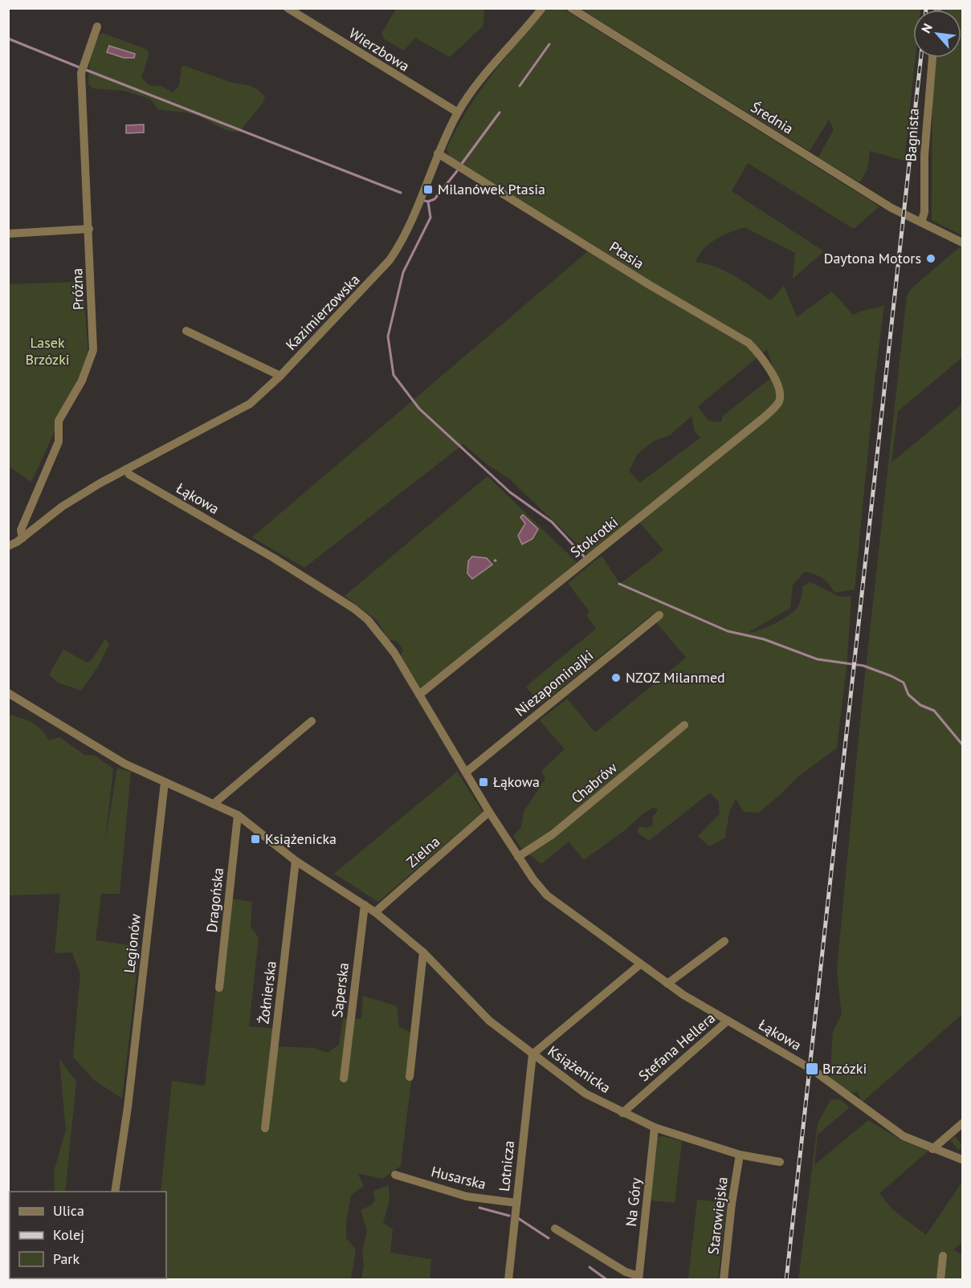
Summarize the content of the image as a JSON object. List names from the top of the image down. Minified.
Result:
{"streets":{"street":["Wierzbowa","Średnia","Bagnista","Ptasia","Próżna","Kazimierzowska","Łąkowa","Stokrotki","Niezapominajki","Chabrów","Zielna","Dragońska","Legionów","Saperska","Żołnierska","Stefana Hellera","Książenicka","Lotnicza","Husarska","Na Góry","Starowiejska"]},"crossings":[["Wierzbowa","Kazimierzowska"],["Średnia","Bagnista"],["Ptasia","Kazimierzowska"],["Ptasia","Stokrotki"],["Próżna","Kazimierzowska"],["Kazimierzowska","Łąkowa"],["Łąkowa","Stokrotki"],["Łąkowa","Niezapominajki"],["Łąkowa","Chabrów"],["Łąkowa","Zielna"],["Łąkowa","Stefana Hellera"],["Zielna","Książenicka"],["Dragońska","Książenicka"],["Legionów","Książenicka"],["Saperska","Książenicka"],["Żołnierska","Książenicka"],["Stefana Hellera","Książenicka"],["Książenicka","Lotnicza"],["Książenicka","Na Góry"],["Książenicka","Starowiejska"],["Lotnicza","Husarska"]],"parks":["Lasek Brzózki"],"places":{"transit":["Milanówek Ptasia","Łąkowa","Książenicka","Brzózki"],"other":["Daytona Motors","NZOZ Milanmed"]},"legend":["Ulica","Kolej","Park"],"north":"top left"}
